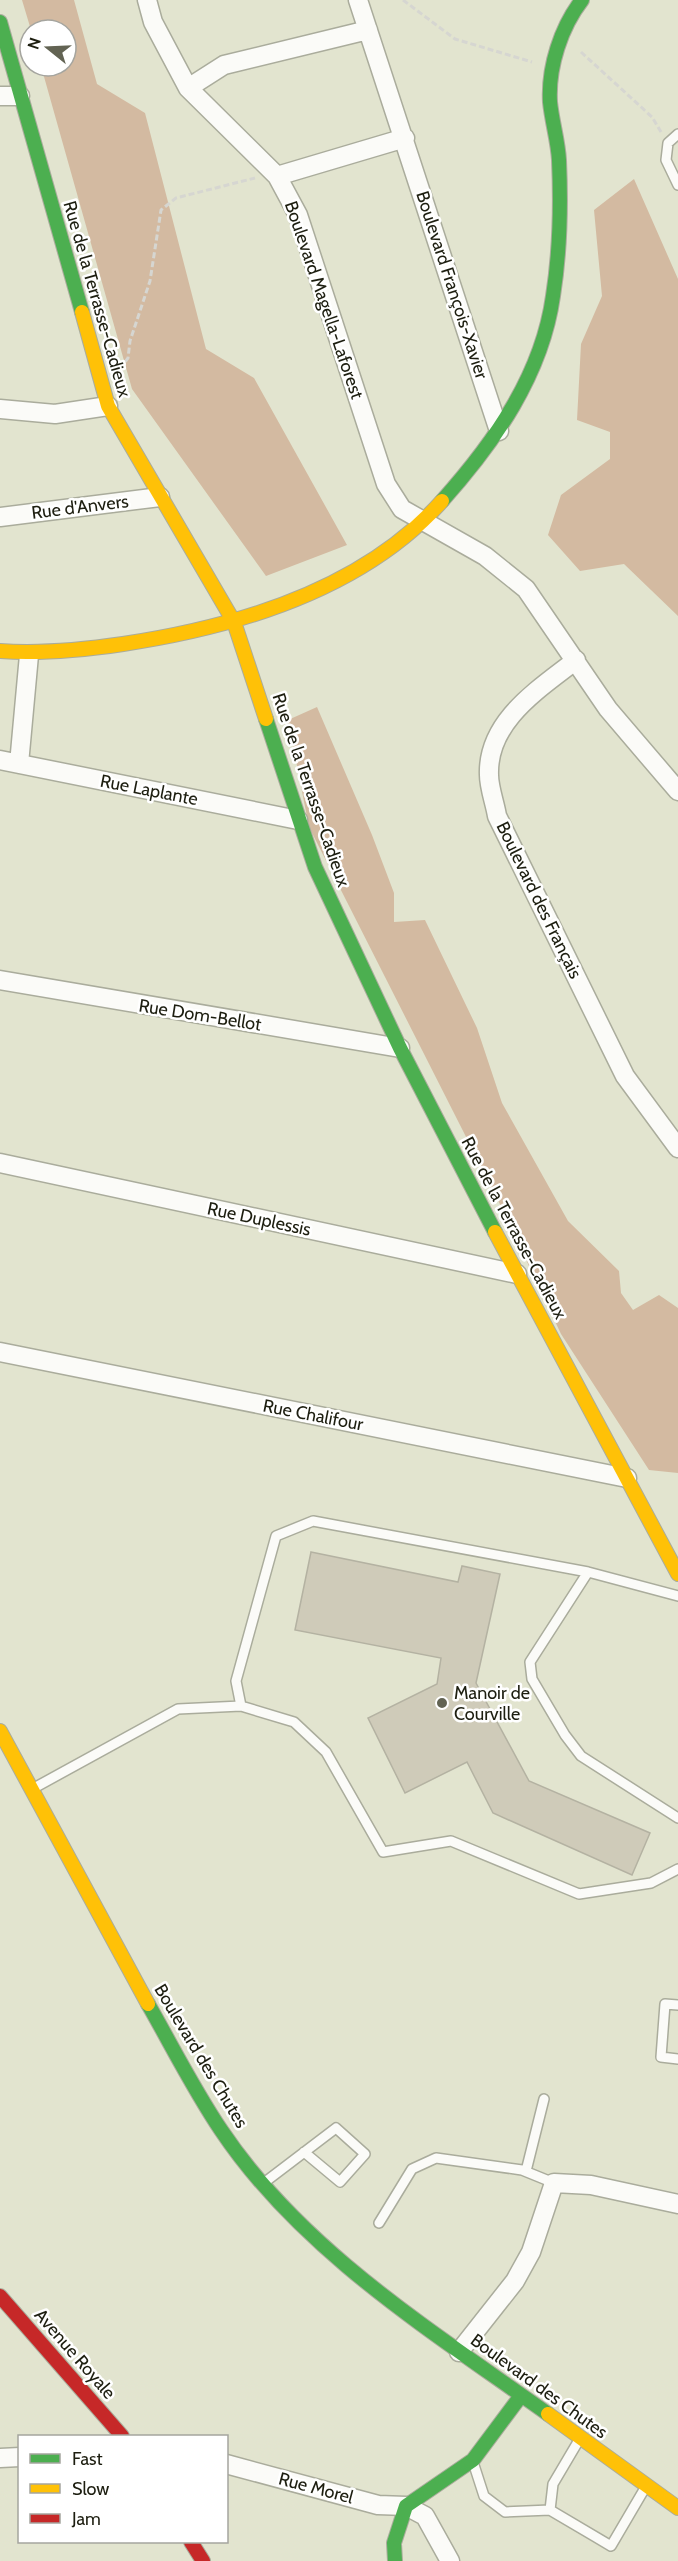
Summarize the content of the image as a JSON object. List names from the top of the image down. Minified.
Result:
{"streets":{"street":["Boulevard François-Xavier","Rue de la Terrasse-Cadieux","Boulevard Magella-Laforest","Rue d'Anvers","Rue Laplante","Boulevard des Français","Rue Dom-Bellot","Rue Duplessis","Rue Chalifour","Boulevard des Chutes","Avenue Royale","Rue Morel"]},"crossings":[["Rue de la Terrasse-Cadieux","Rue d'Anvers"],["Rue de la Terrasse-Cadieux","Rue Laplante"],["Rue de la Terrasse-Cadieux","Rue Dom-Bellot"],["Rue de la Terrasse-Cadieux","Rue Duplessis"],["Rue de la Terrasse-Cadieux","Rue Chalifour"]],"places":["Manoir de Courville"],"legend":["Fast","Slow","Jam"],"north":"left"}
